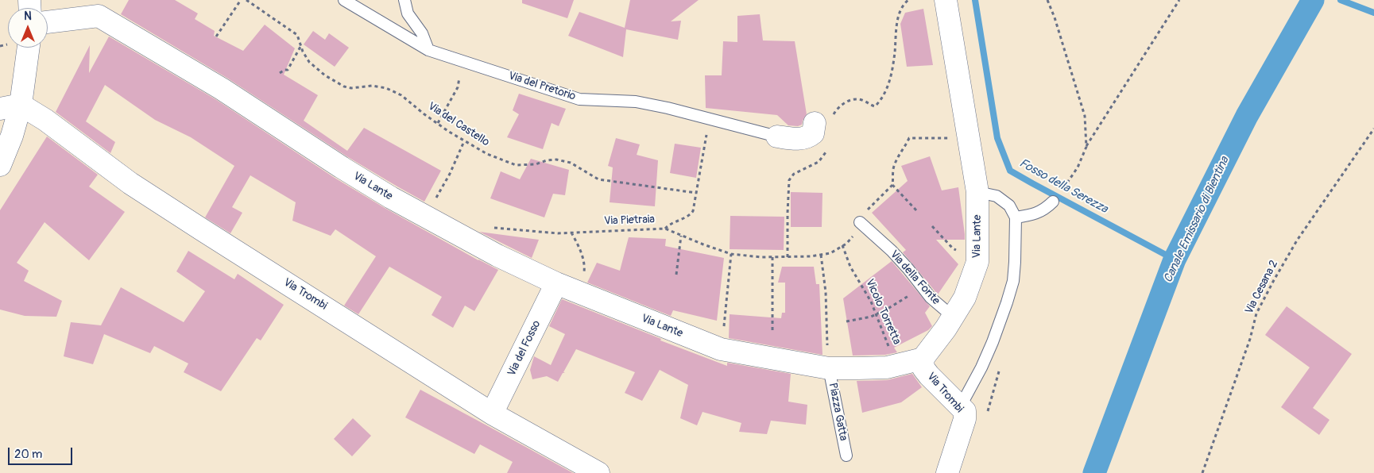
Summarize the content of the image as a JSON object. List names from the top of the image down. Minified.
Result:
{"streets":{"street":["Via Lante","Via Trombi","Via del Fosso"],"lane":["Via del Pretorio","Via della Fonte","Piazza Gatta"],"path":["Via del Castello","Via Pietraia","Via Cesana 2","Vicolo Torretta"]},"crossings":[["Via Lante","Via della Fonte"],["Via Lante","Via Trombi"],["Via Lante","Vicolo Torretta"],["Via Lante","Via del Fosso"],["Via Lante","Piazza Gatta"],["Via Pietraia","Vicolo Torretta"],["Via Trombi","Via del Fosso"]],"water":["Fosso della Serezza","Canale Emissario di Bientina"],"scale_bar":"20 m","north":"top"}
